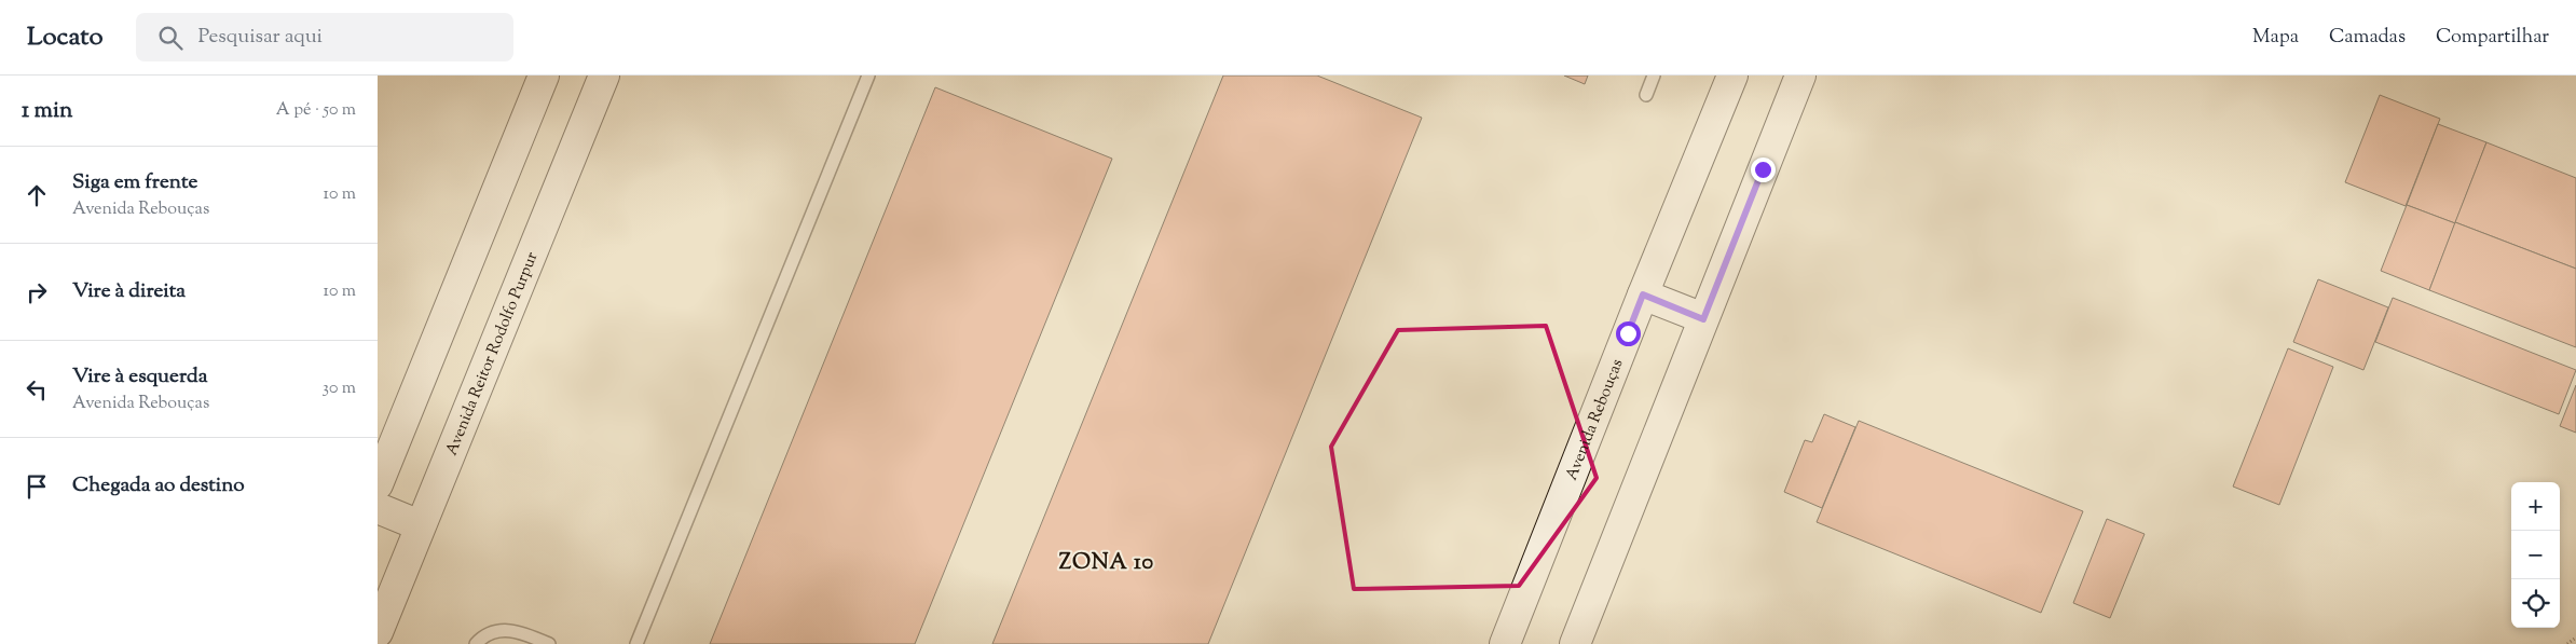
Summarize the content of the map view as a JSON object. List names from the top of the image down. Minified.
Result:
{"streets":{"main road":["Avenida Reitor Rodolfo Purpur","Avenida Rebouças"]},"districts":["ZONA 10"],"page":{"header":"Locato","search":"Pesquisar aqui","nav":["Mapa","Camadas","Compartilhar"],"heading":["1 min","A pé · 50 m"],"list":[["Siga em frente","Avenida Rebouças","10 m"],["Vire à direita","10 m"],["Vire à esquerda","Avenida Rebouças","30 m"],"Chegada ao destino"],"map_buttons":["+","−"]}}
